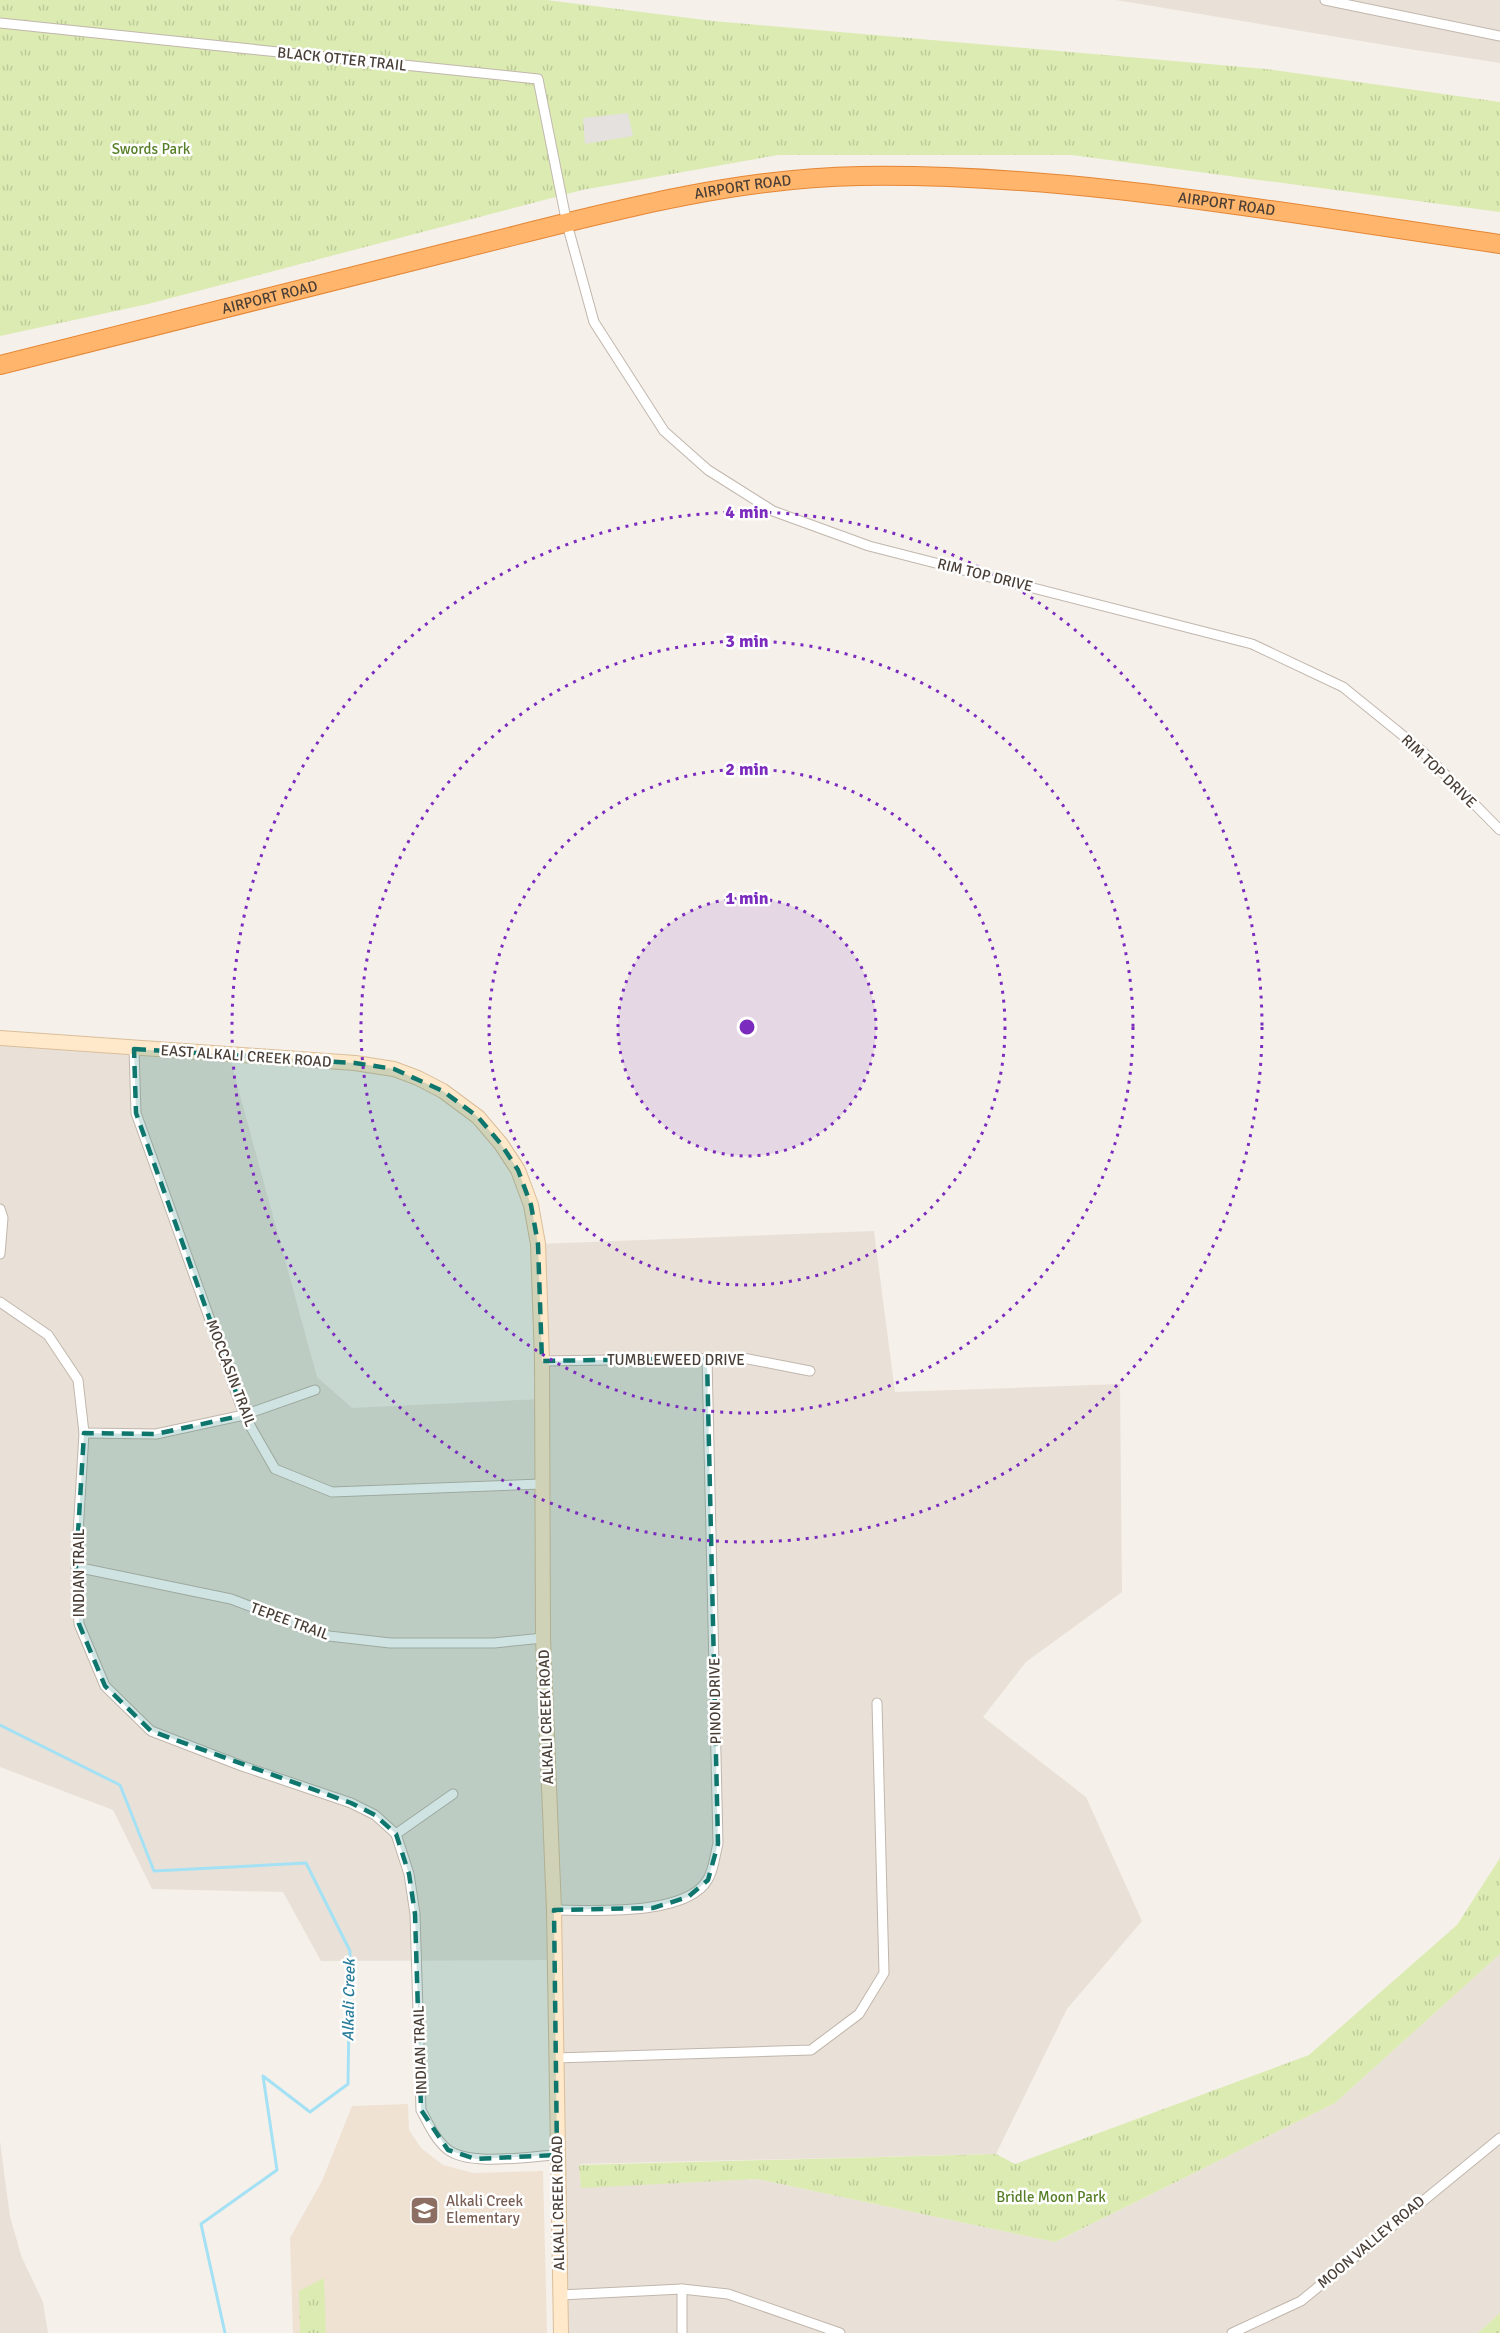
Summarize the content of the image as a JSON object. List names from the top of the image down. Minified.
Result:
{"streets":{"highway":["AIRPORT ROAD"],"street":["BLACK OTTER TRAIL","RIM TOP DRIVE","EAST ALKALI CREEK ROAD","TUMBLEWEED DRIVE","MOCCASIN TRAIL","INDIAN TRAIL","TEPEE TRAIL","PINON DRIVE","ALKALI CREEK ROAD","MOON VALLEY ROAD"]},"crossings":[["BLACK OTTER TRAIL","AIRPORT ROAD"],["BLACK OTTER TRAIL","RIM TOP DRIVE"],["AIRPORT ROAD","RIM TOP DRIVE"],["EAST ALKALI CREEK ROAD","MOCCASIN TRAIL"],["EAST ALKALI CREEK ROAD","ALKALI CREEK ROAD"],["TUMBLEWEED DRIVE","PINON DRIVE"],["TUMBLEWEED DRIVE","ALKALI CREEK ROAD"],["MOCCASIN TRAIL","ALKALI CREEK ROAD"],["INDIAN TRAIL","TEPEE TRAIL"],["INDIAN TRAIL","ALKALI CREEK ROAD"],["TEPEE TRAIL","ALKALI CREEK ROAD"],["PINON DRIVE","ALKALI CREEK ROAD"]],"water":["Alkali Creek"],"parks":["Swords Park","Bridle Moon Park"],"places":{"school or university":["Alkali Creek Elementary"]},"rings":["4 min","3 min","2 min","1 min"]}
